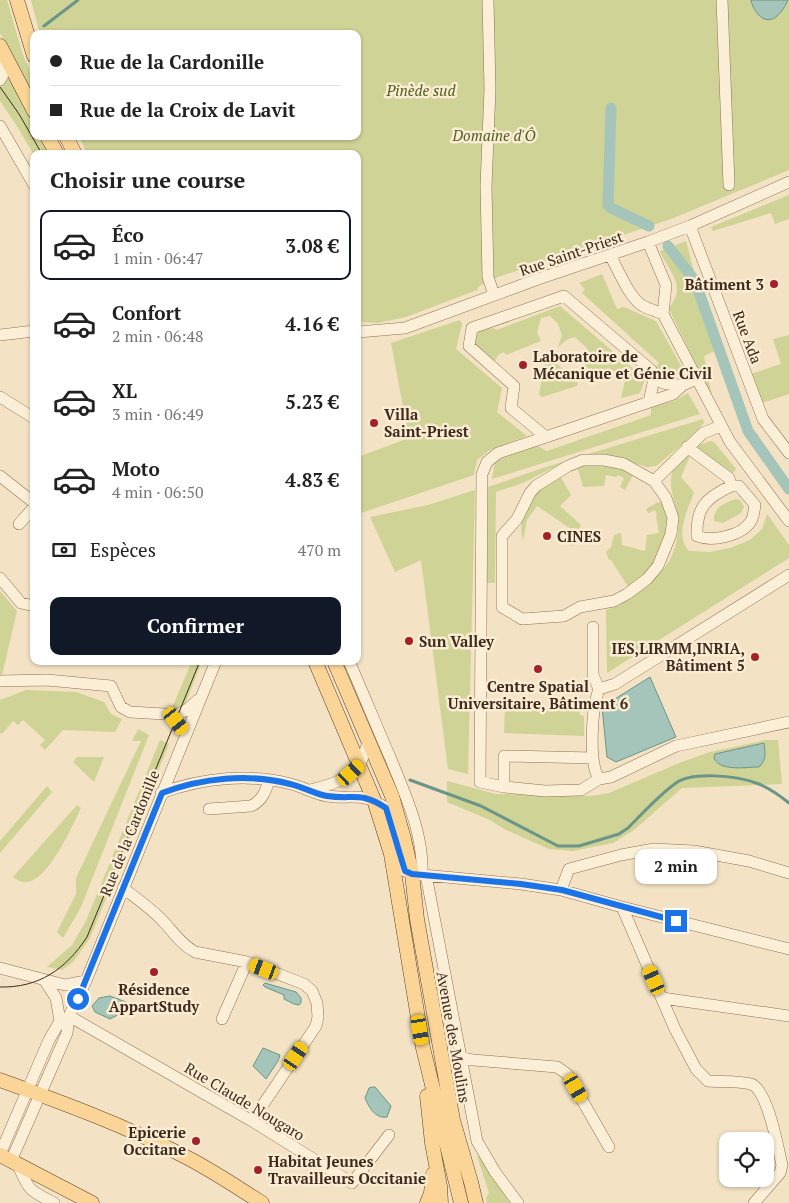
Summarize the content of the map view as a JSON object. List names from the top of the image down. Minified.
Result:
{"streets":{"main road":["Avenue des Moulins"],"street":["Rue Saint-Priest","Rue Ada","Rue de la Cardonille","Rue Claude Nougaro"]},"crossings":[["Rue Saint-Priest","Rue Ada"],["Rue de la Cardonille","Rue Claude Nougaro"]],"parks":["Pinède sud","Domaine d'Ô"],"places":["Bâtiment 3","Laboratoire de Mécanique et Génie Civil","Villa Saint-Priest","CINES","Sun Valley","IES,LIRMM,INRIA, Bâtiment 5","Centre Spatial Universitaire, Bâtiment 6","Résidence AppartStudy","Epicerie Occitane","Habitat Jeunes Travailleurs Occitanie"],"page":{"banner":["Rue de la Cardonille","Rue de la Croix de Lavit"],"heading":"Choisir une course","list":[{"name":"Éco","note":"1 min · 06:47","value":"3.08 €"},{"name":"Confort","note":"2 min · 06:48","value":"4.16 €"},{"name":"XL","note":"3 min · 06:49","value":"5.23 €"},{"name":"Moto","note":"4 min · 06:50","value":"4.83 €"}],"pay":["Espèces","470 m"],"buttons":"Confirmer","bubble":"2 min"}}
